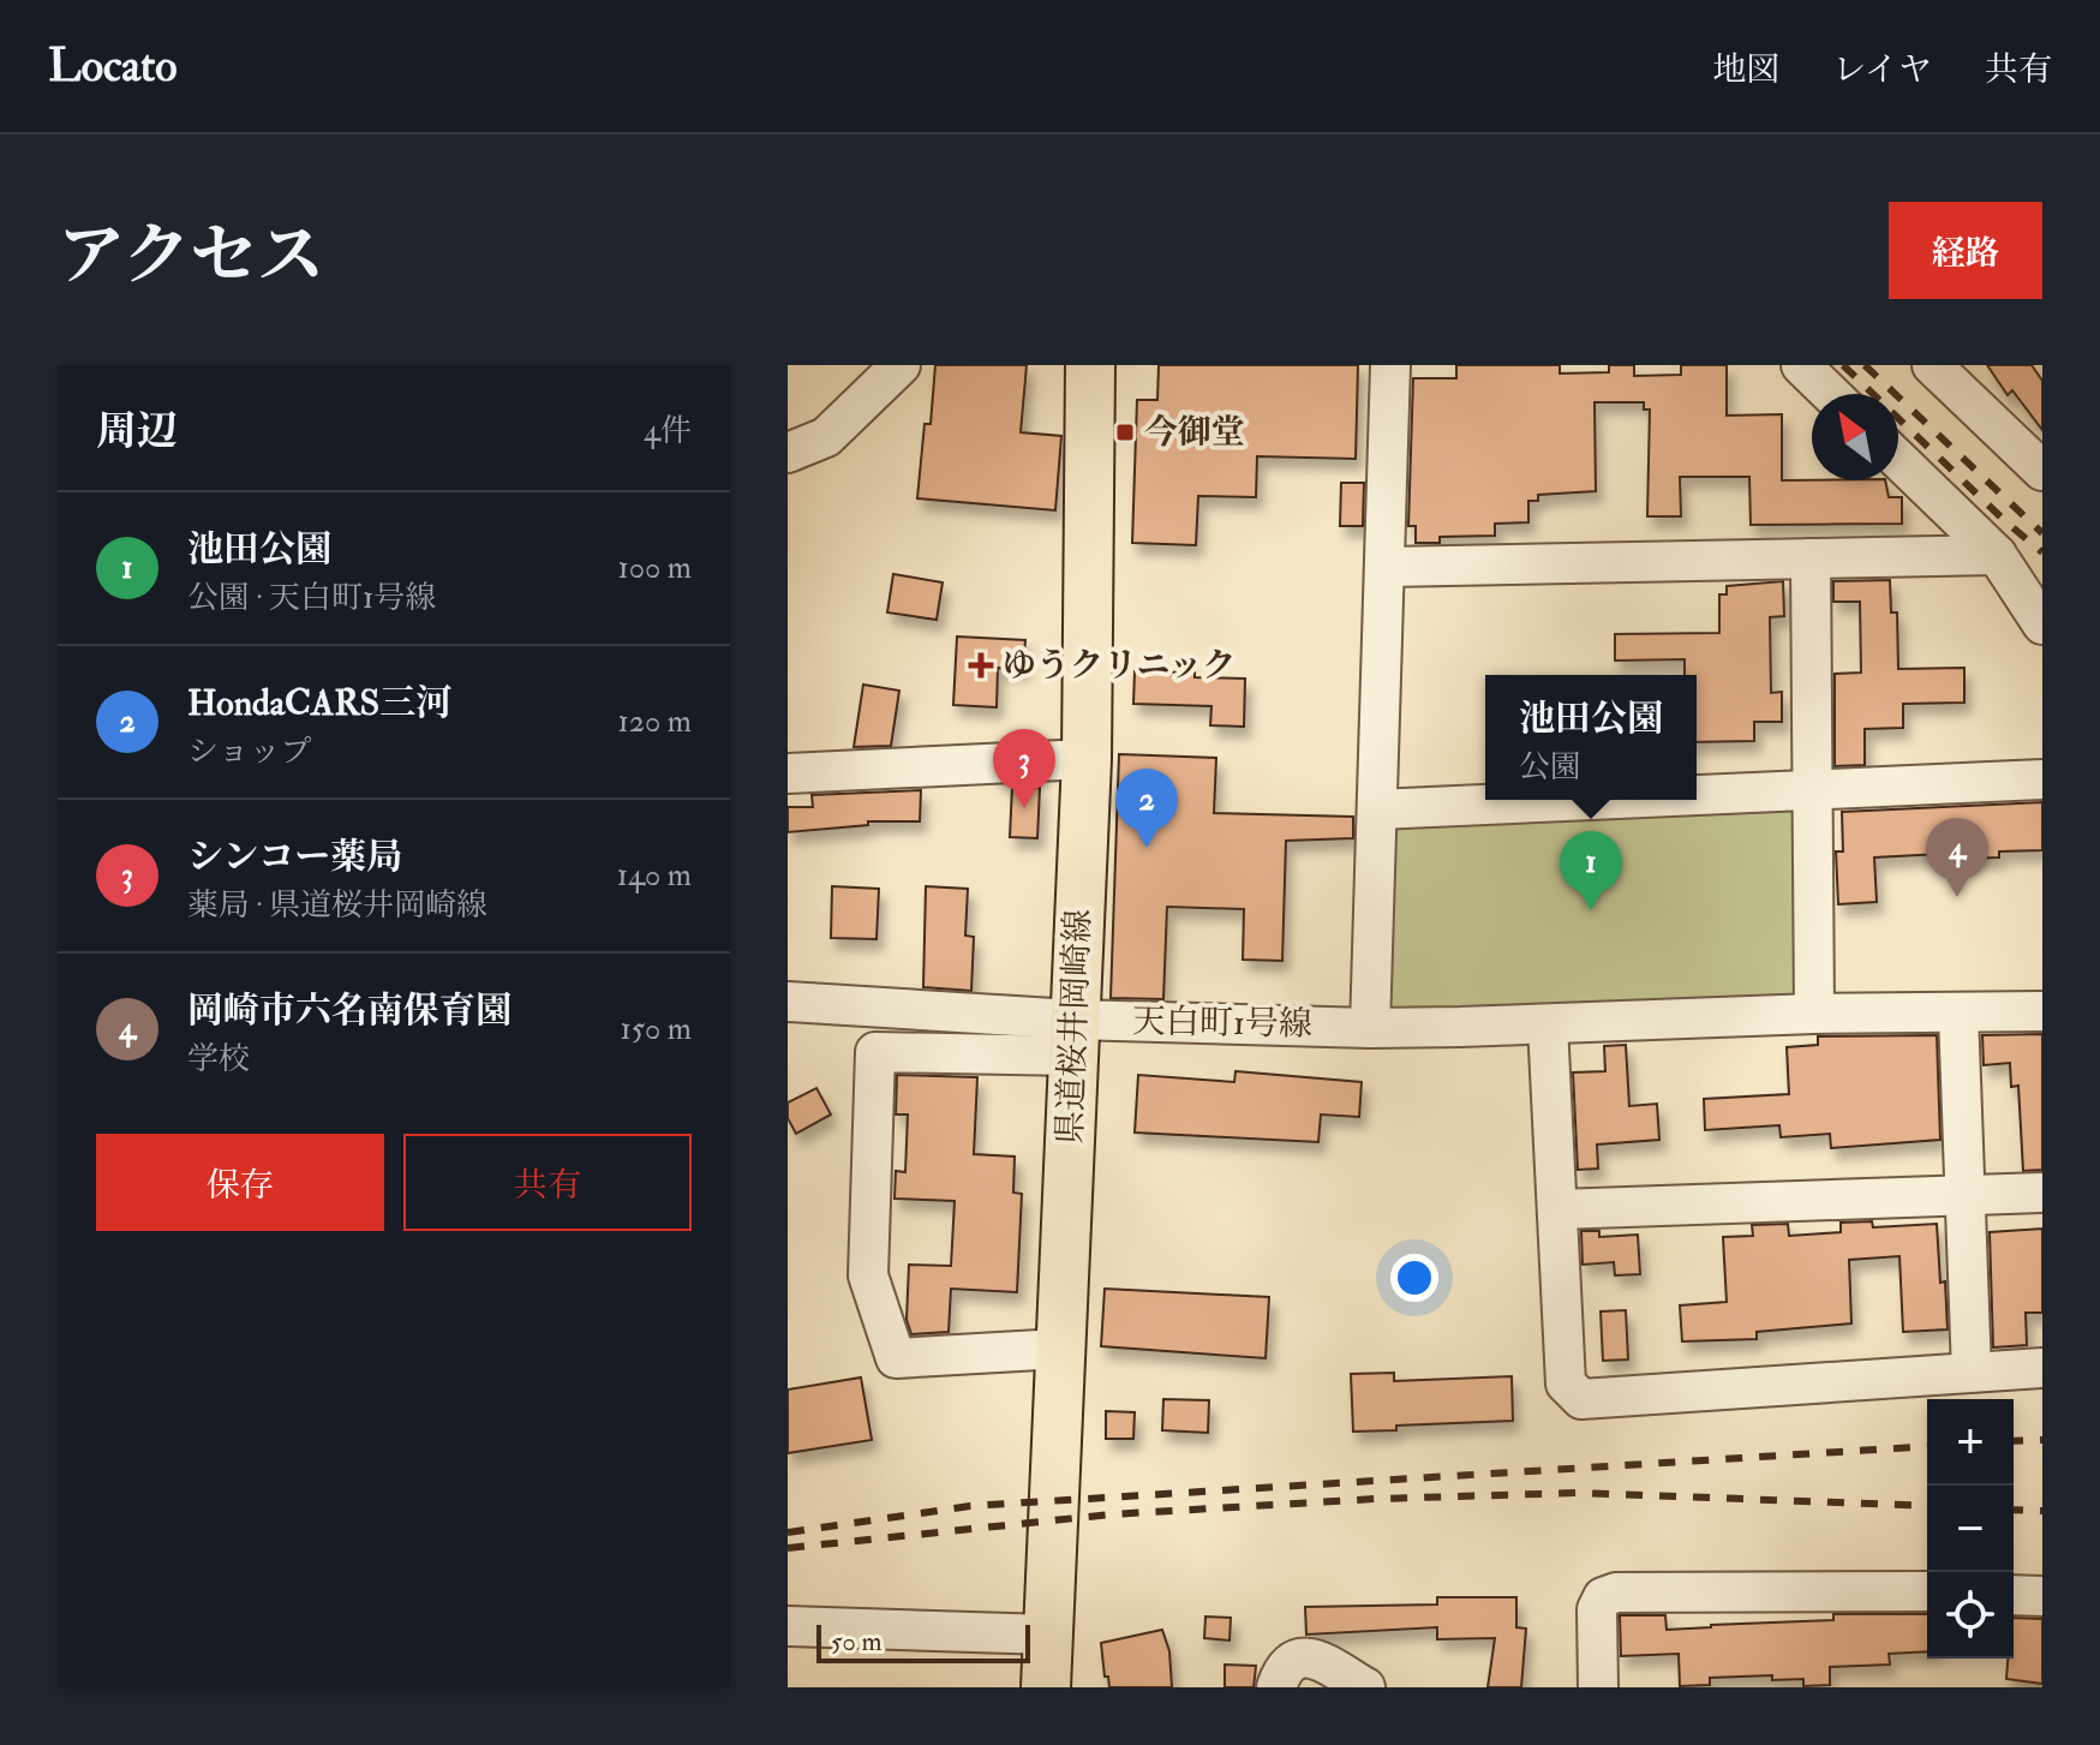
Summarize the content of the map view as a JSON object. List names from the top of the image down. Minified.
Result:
{"streets":{"main road":["県道桜井岡崎線"],"street":["天白町1号線"]},"crossings":[["天白町1号線","県道桜井岡崎線"]],"places":{"transit":["今御堂"],"health":["ゆうクリニック"]},"scale_bar":"50 m","north":"top left","page":{"header":"Locato","nav":["地図","レイヤ","共有"],"title":"アクセス","buttons":["経路",["保存","共有"]],"heading":["周辺","4件"],"list":[{"mark":"1","name":"池田公園","note":"公園 · 天白町1号線","value":"100 m"},{"mark":"2","name":"HondaCARS三河","note":"ショップ","value":"120 m"},{"mark":"3","name":"シンコー薬局","note":"薬局 · 県道桜井岡崎線","value":"140 m"},{"mark":"4","name":"岡崎市六名南保育園","note":"学校","value":"150 m"}],"popup":["池田公園","公園"],"pins":["3","2","4","1"],"map_buttons":["+","−"],"scale":"50 m"}}
